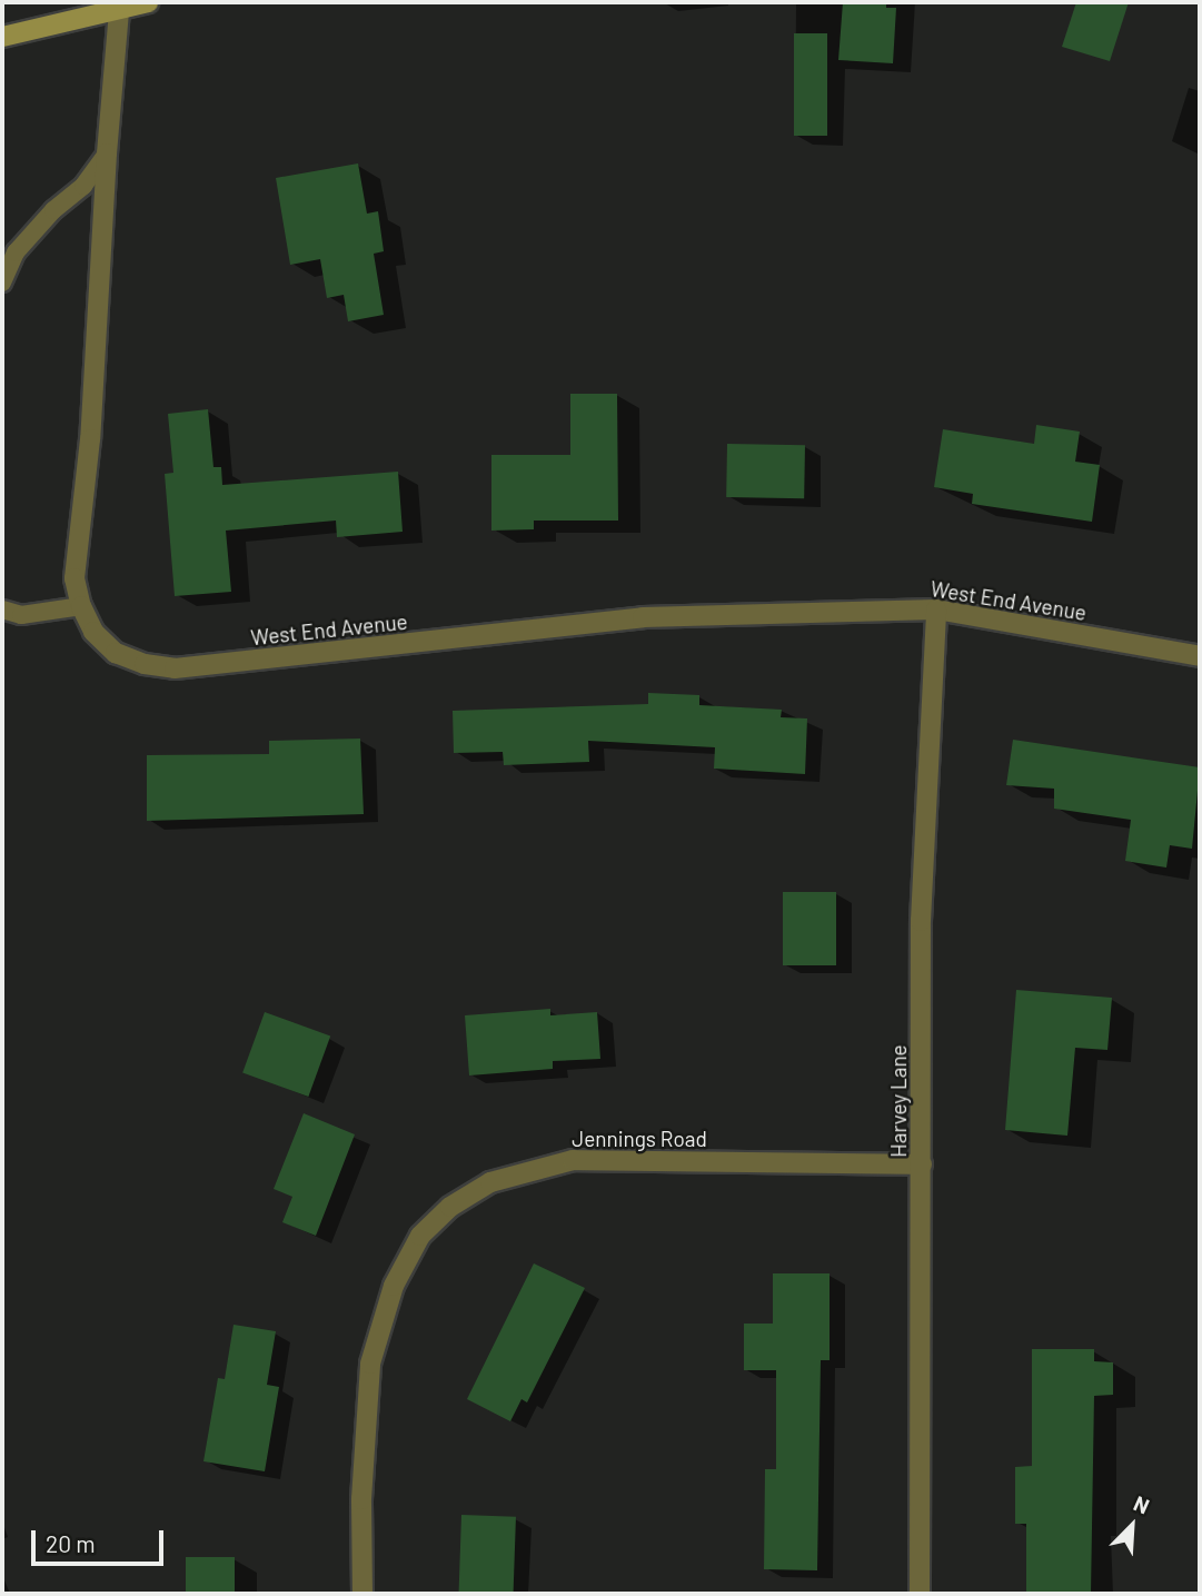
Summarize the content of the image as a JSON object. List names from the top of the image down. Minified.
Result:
{"streets":{"street":["West End Avenue","Harvey Lane","Jennings Road"]},"crossings":[["West End Avenue","Harvey Lane"],["Harvey Lane","Jennings Road"]],"scale_bar":"20 m","north":"top right"}
